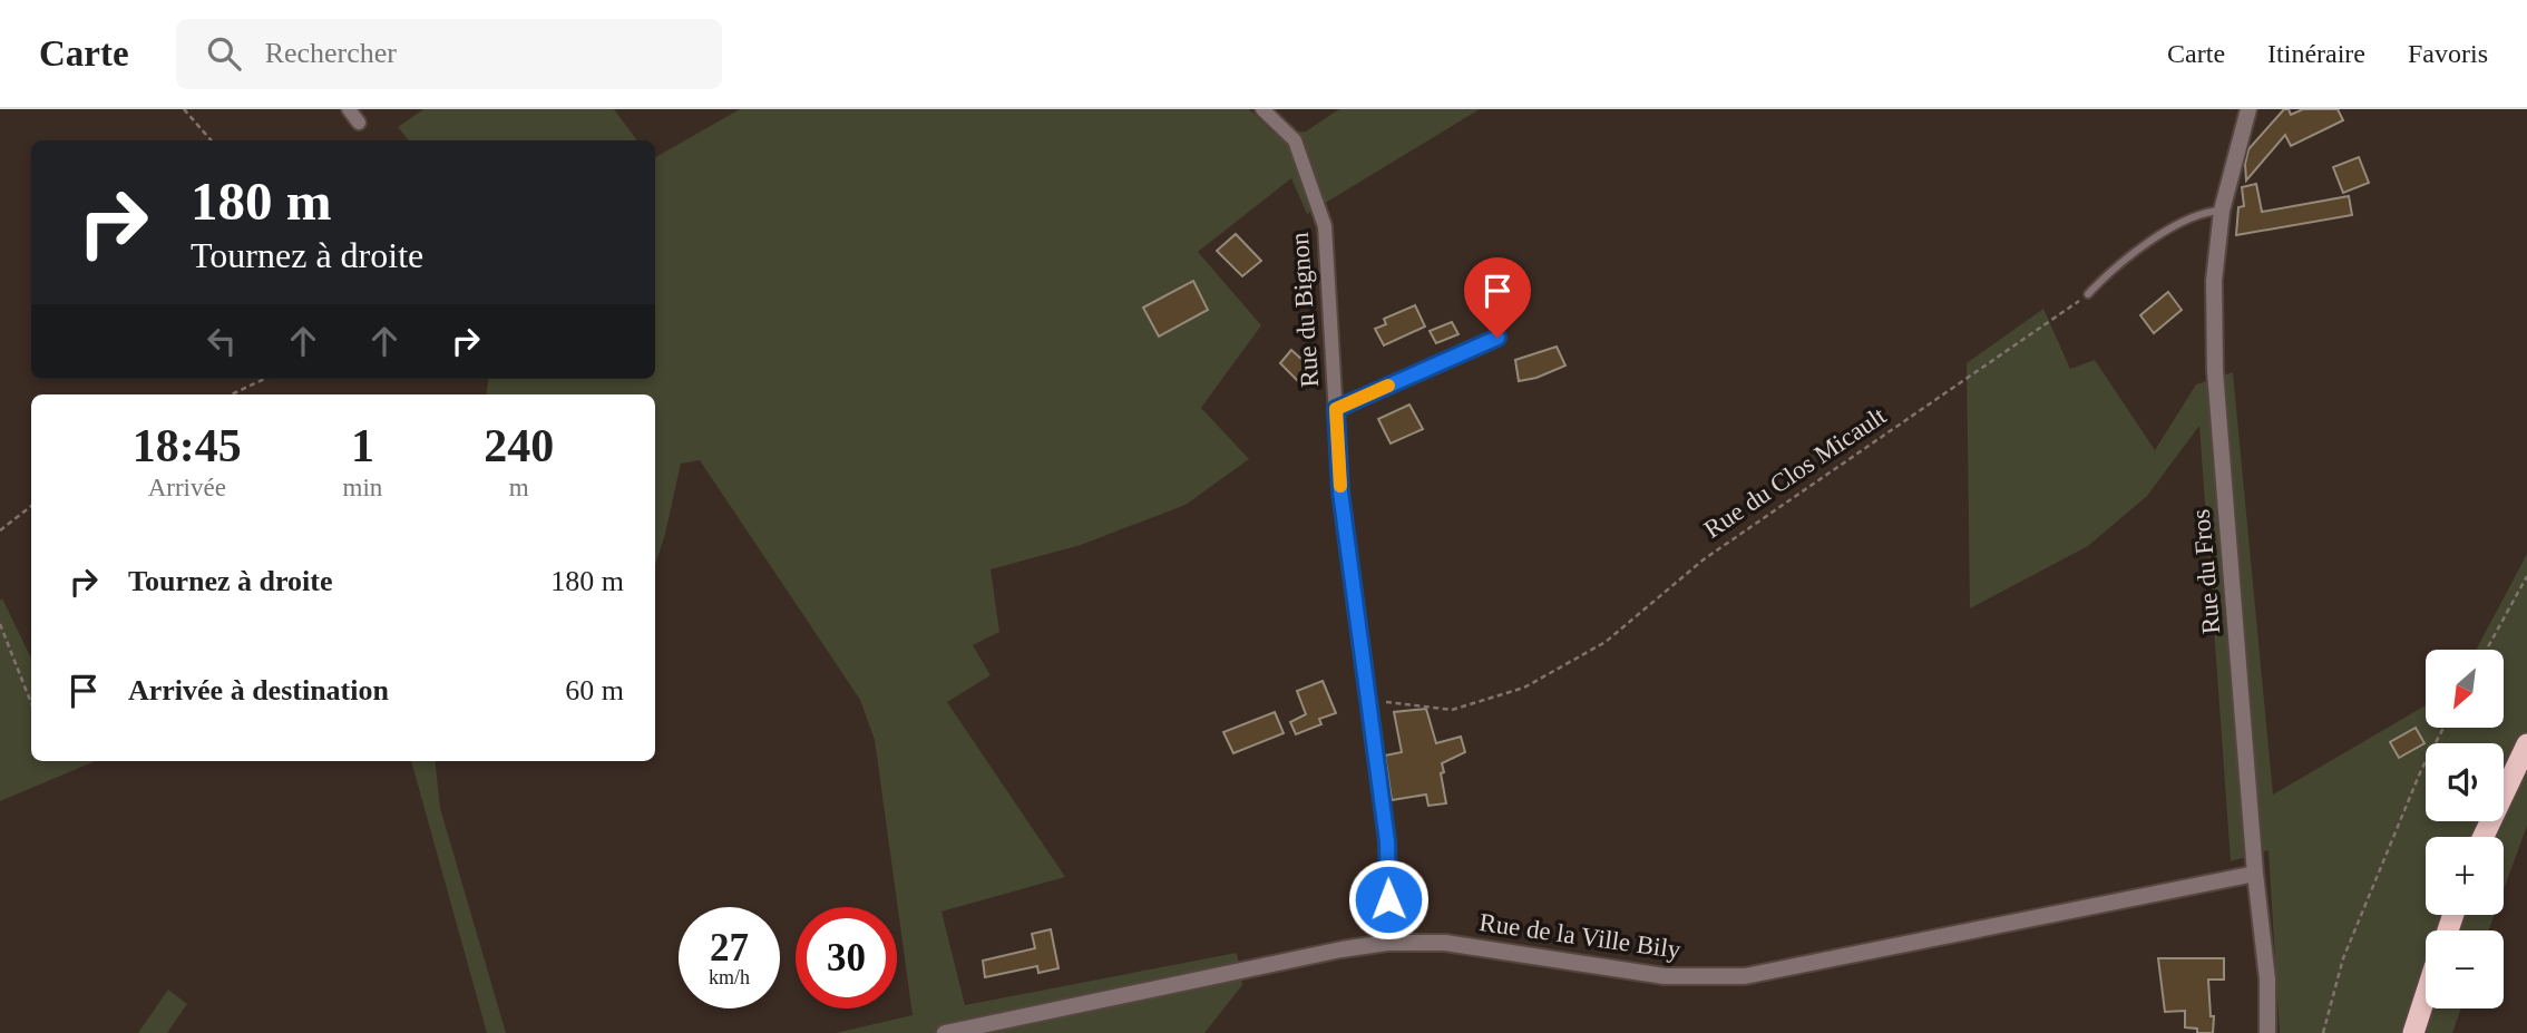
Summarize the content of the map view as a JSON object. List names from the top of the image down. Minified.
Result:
{"streets":{"street":["Rue du Bignon","Rue du Fros","Rue de la Ville Bily"],"path":["Rue du Clos Micault"]},"crossings":[["Rue du Bignon","Rue du Clos Micault"],["Rue du Bignon","Rue de la Ville Bily"],["Rue du Fros","Rue de la Ville Bily"]],"north":"bottom left","page":{"header":"Carte","search":"Rechercher","nav":["Carte","Itinéraire","Favoris"],"turn":["180 m","Tournez à droite"],"eta":["18:45","Arrivée","1","min","240","m"],"list":[{"name":"Tournez à droite","value":"180 m"},{"name":"Arrivée à destination","value":"60 m"}],"map_buttons":["+","−"],"speed":"27 km/h","limit":"30"}}
